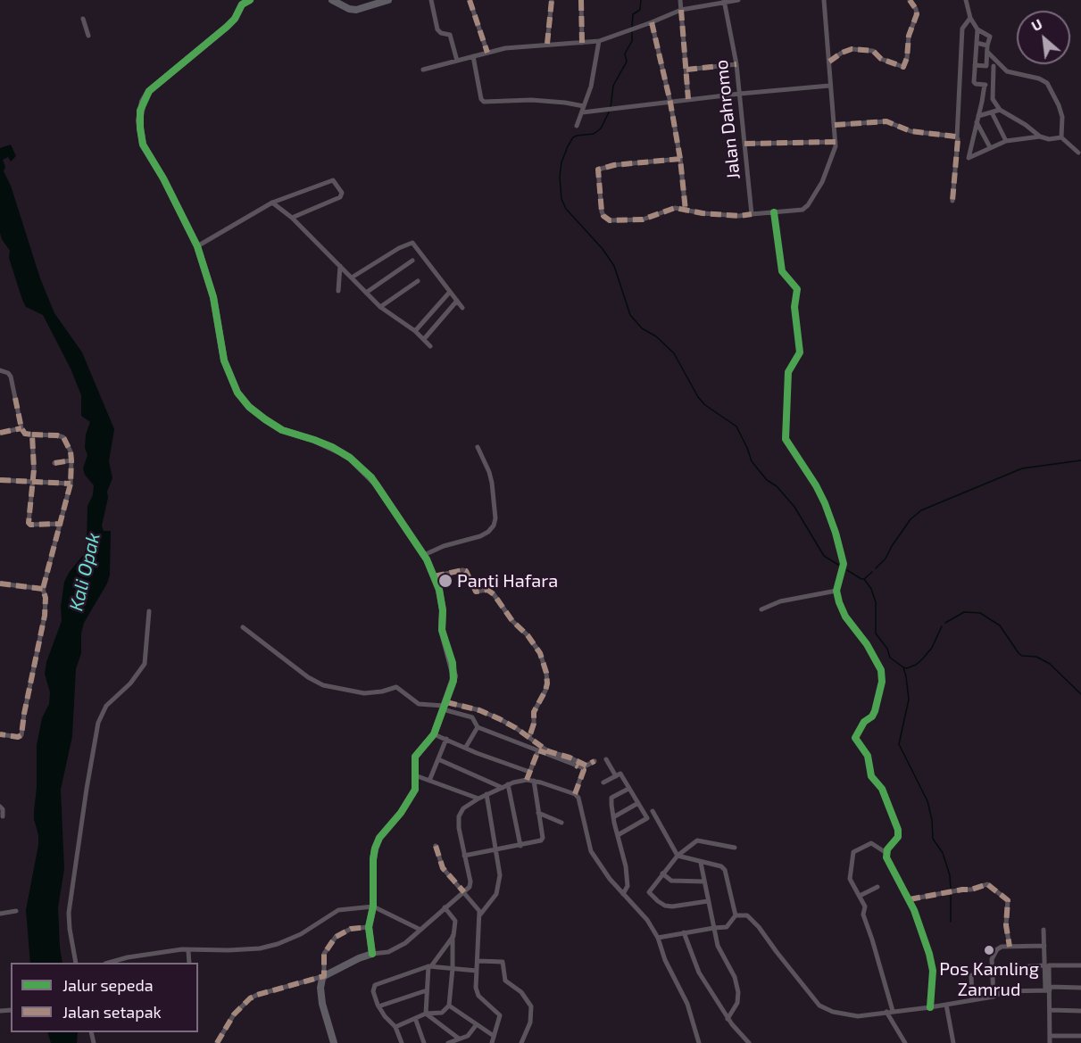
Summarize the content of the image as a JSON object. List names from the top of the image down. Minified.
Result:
{"streets":{"street":["Jalan Dahromo"]},"water":["Kali Opak"],"places":["Panti Hafara","Pos Kamling Zamrud"],"legend":["Jalur sepeda","Jalan setapak"],"north":"top left"}
